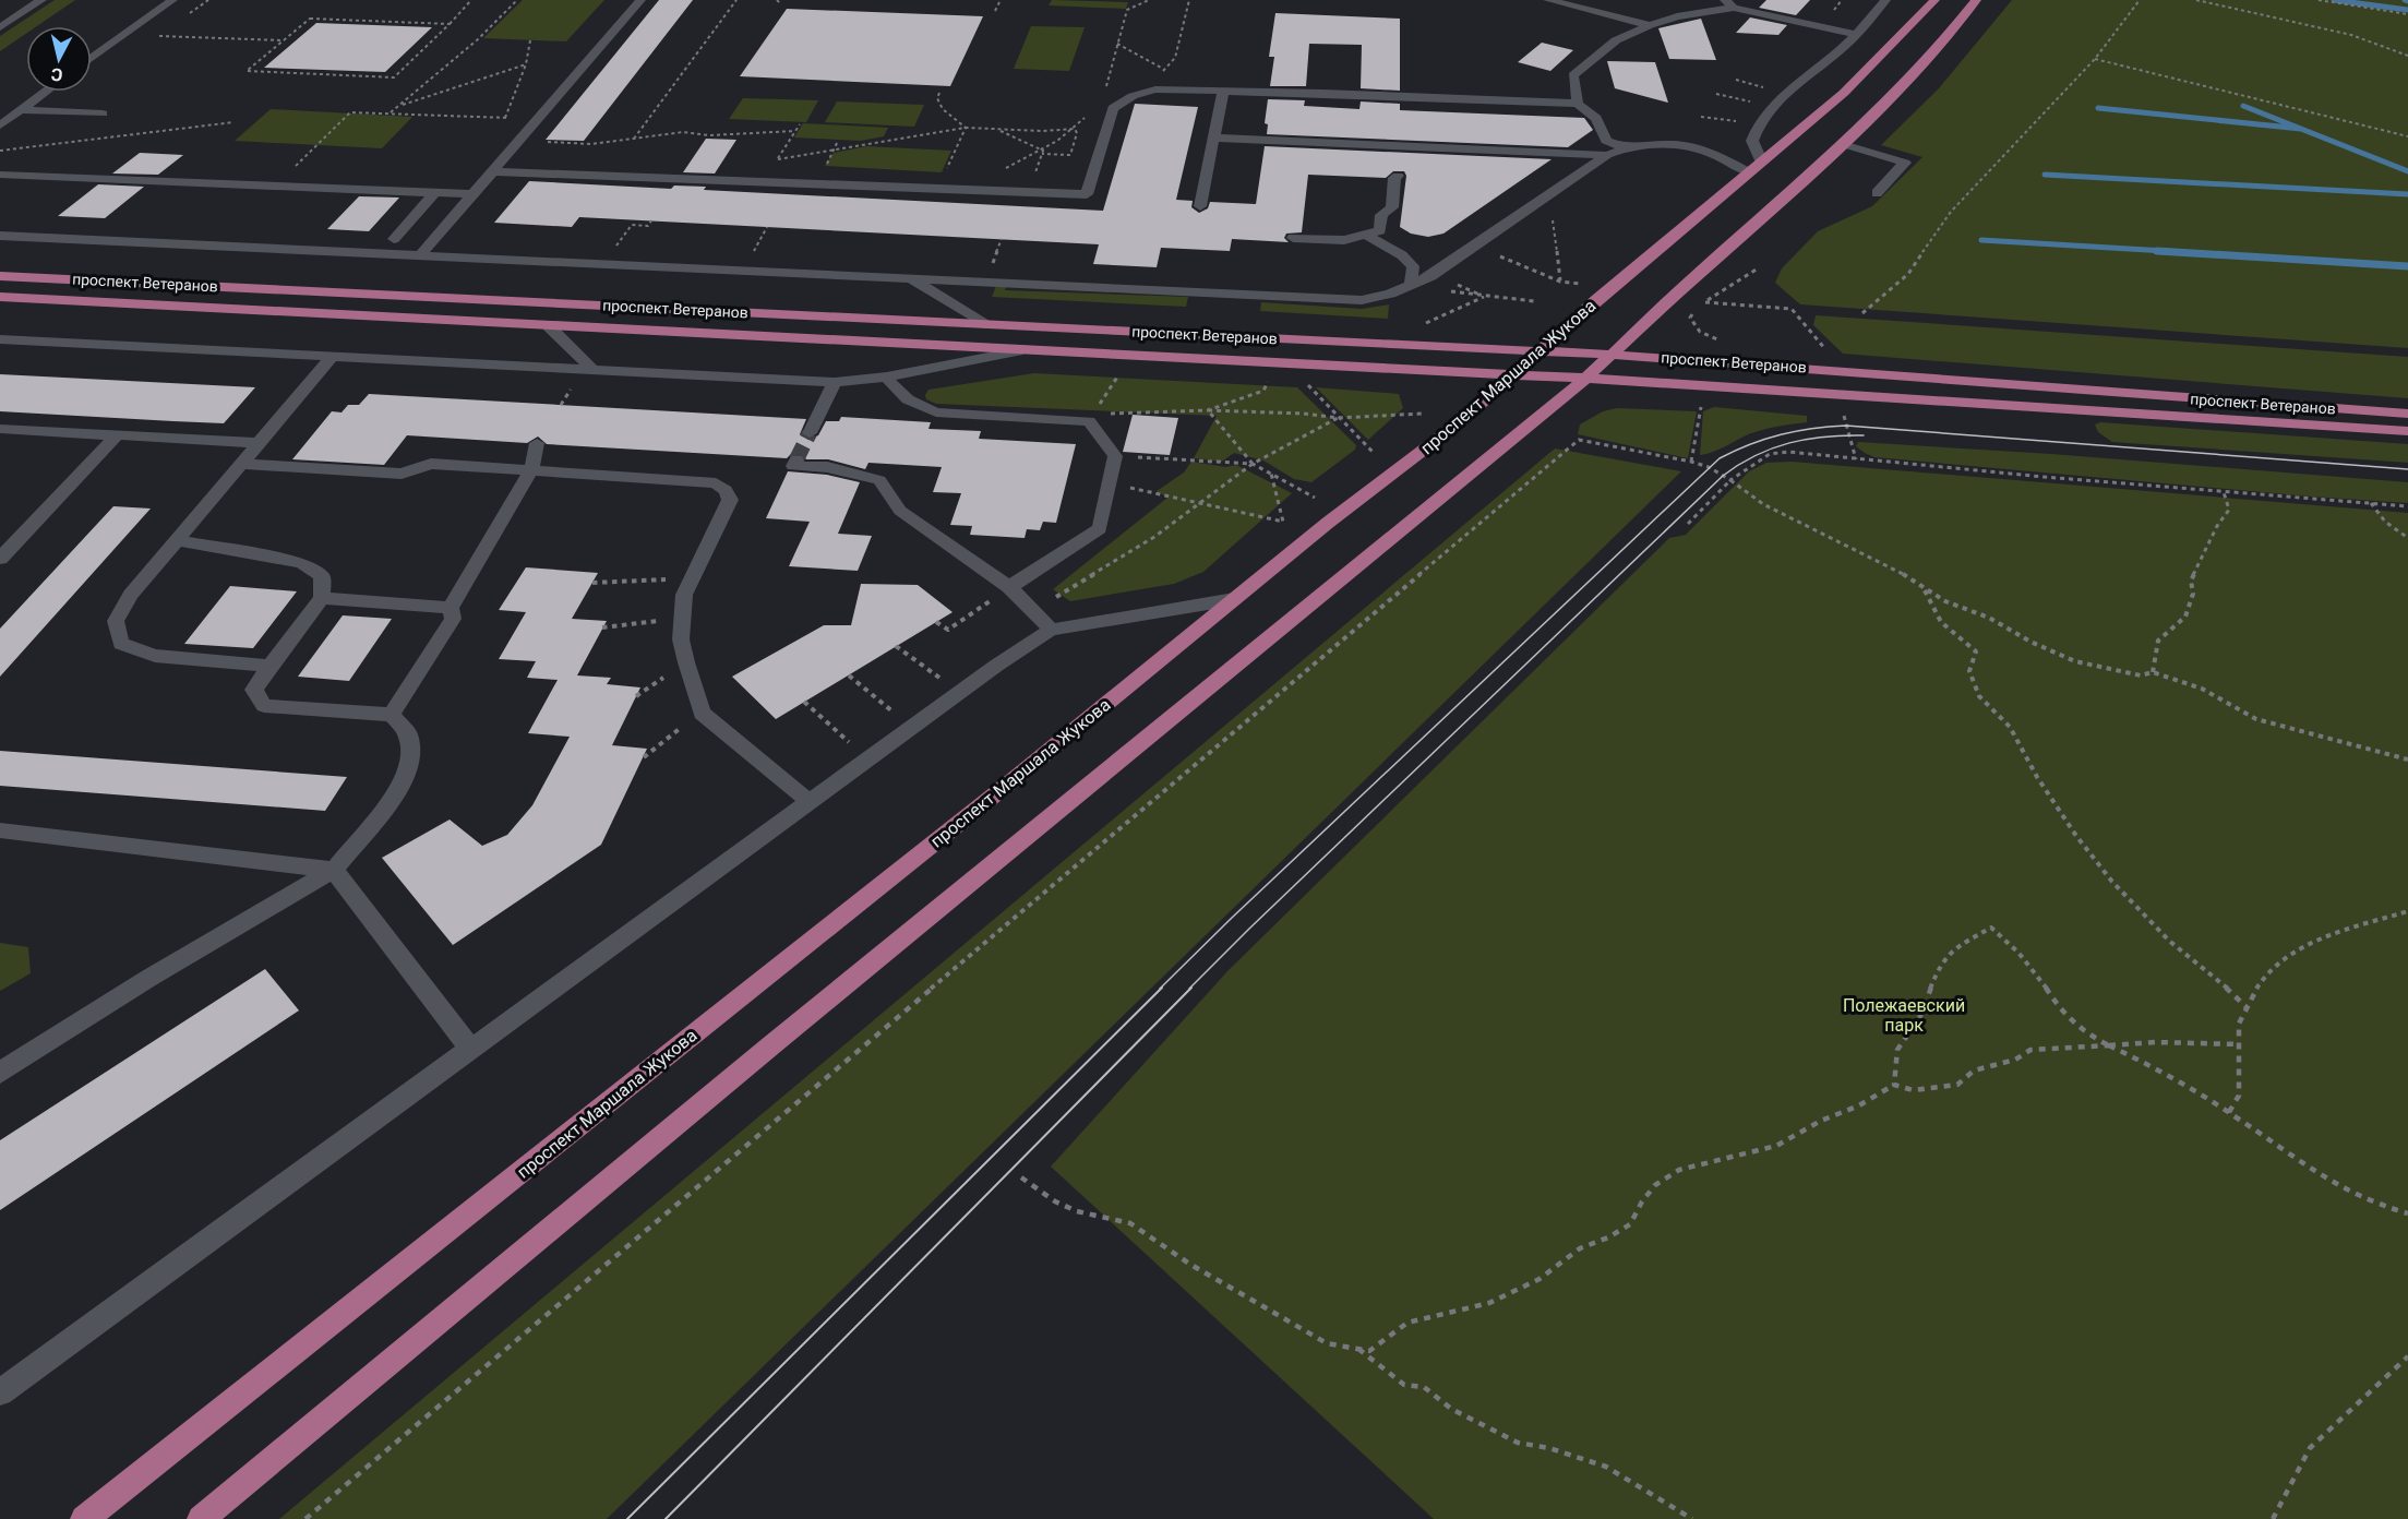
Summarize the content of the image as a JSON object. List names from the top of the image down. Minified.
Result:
{"streets":{"main road":["проспект Ветеранов","проспект Маршала Жукова"]},"crossings":[["проспект Ветеранов","проспект Маршала Жукова"]],"parks":["Полежаевский парк"],"north":"bottom"}
